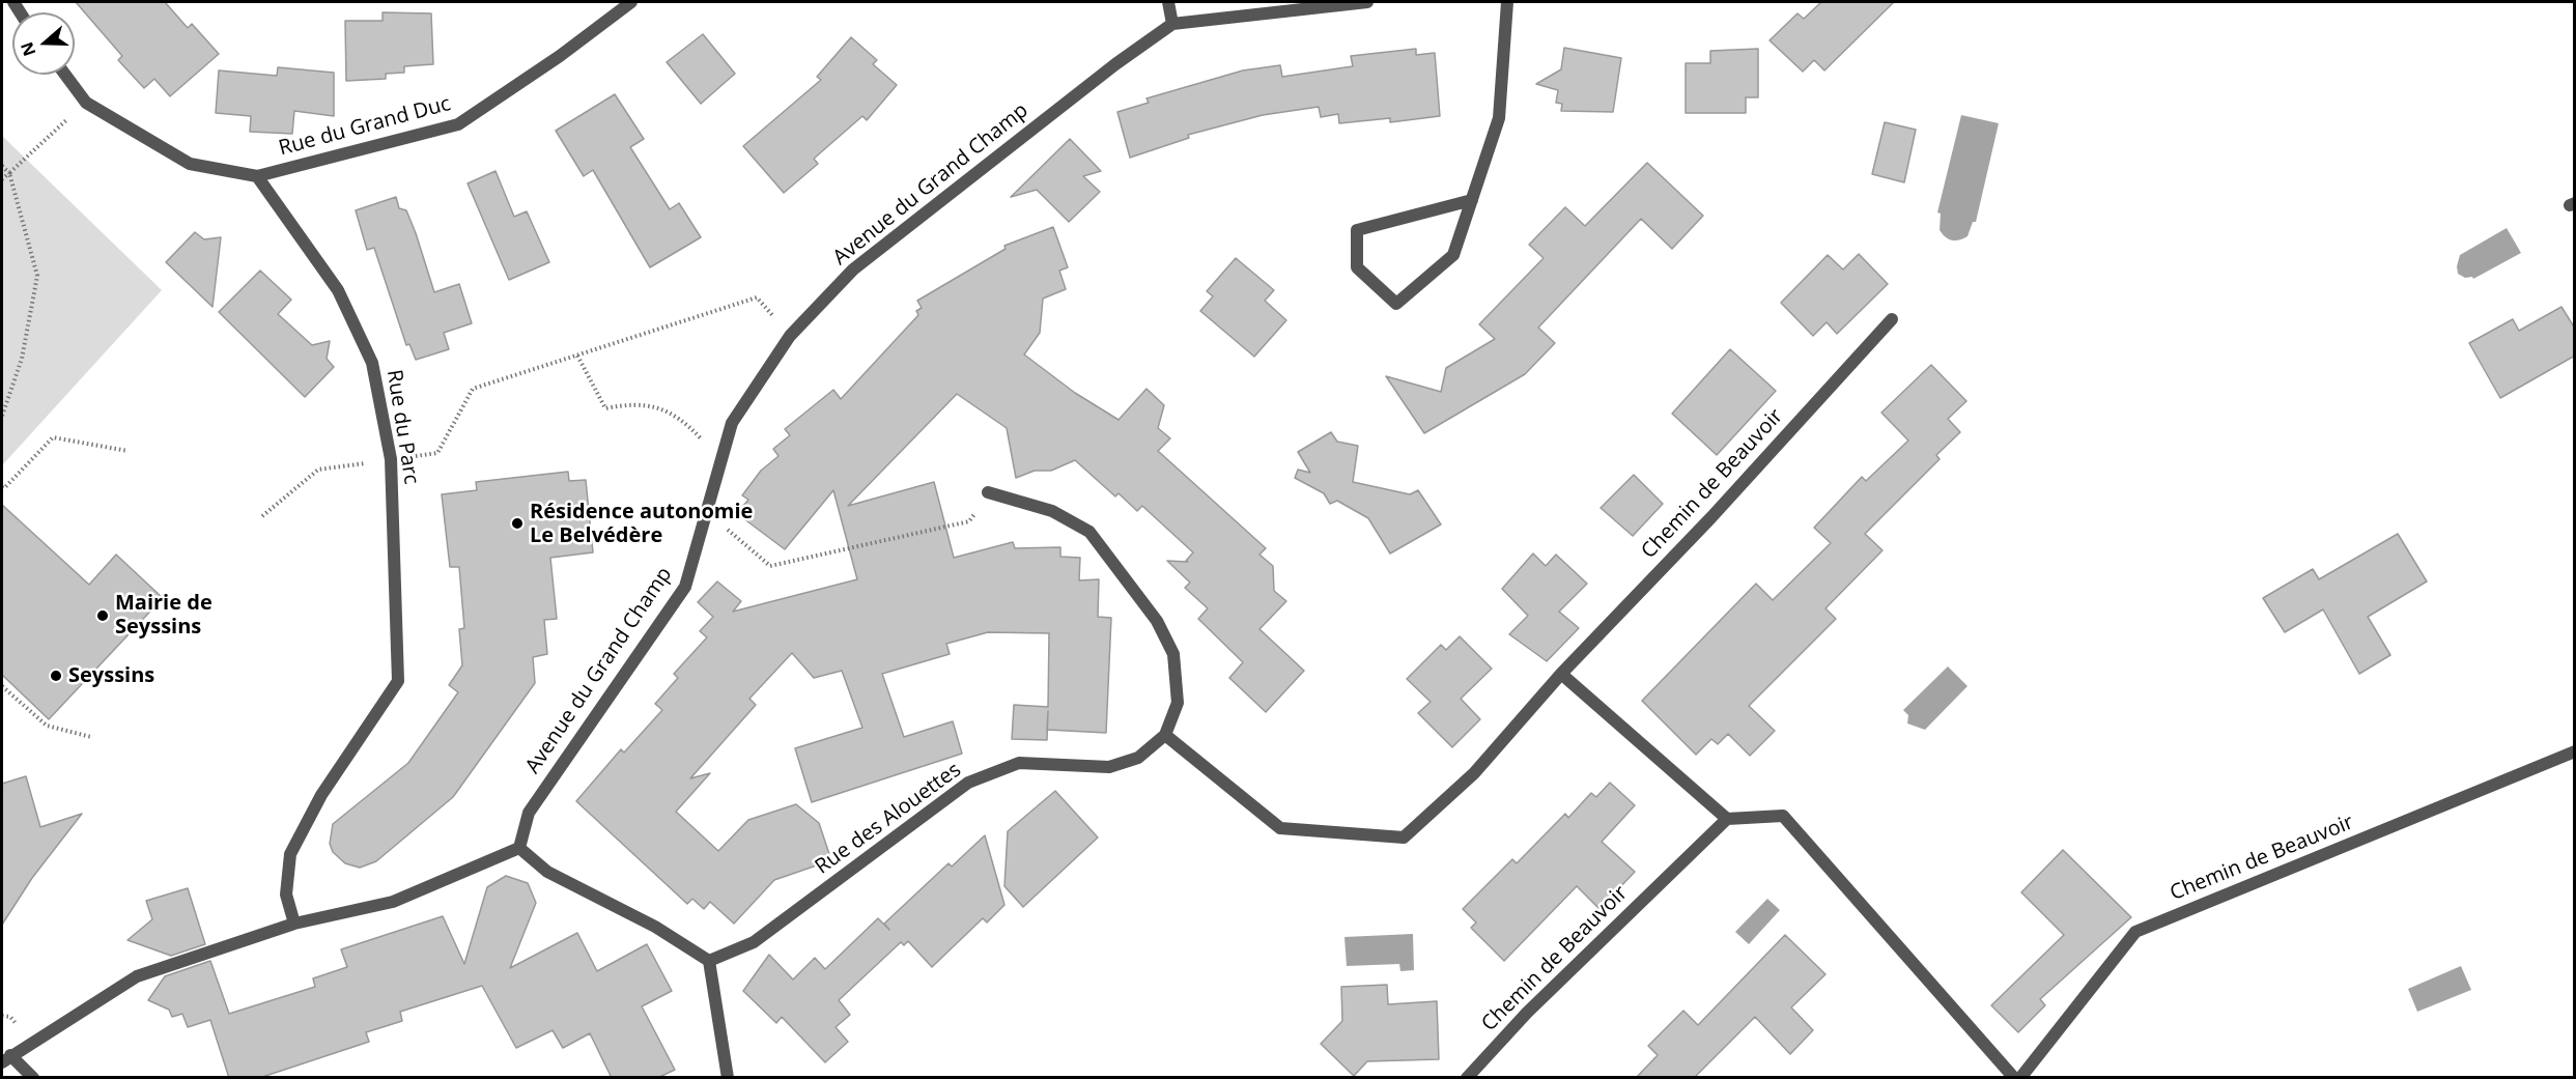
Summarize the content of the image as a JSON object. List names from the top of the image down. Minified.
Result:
{"streets":{"street":["Rue du Grand Duc","Avenue du Grand Champ","Rue du Parc","Chemin de Beauvoir","Rue des Alouettes"]},"crossings":[["Rue du Grand Duc","Rue du Parc"],["Chemin de Beauvoir","Rue des Alouettes"]],"places":["Résidence autonomie Le Belvédère","Mairie de Seyssins","Seyssins"],"north":"left"}
